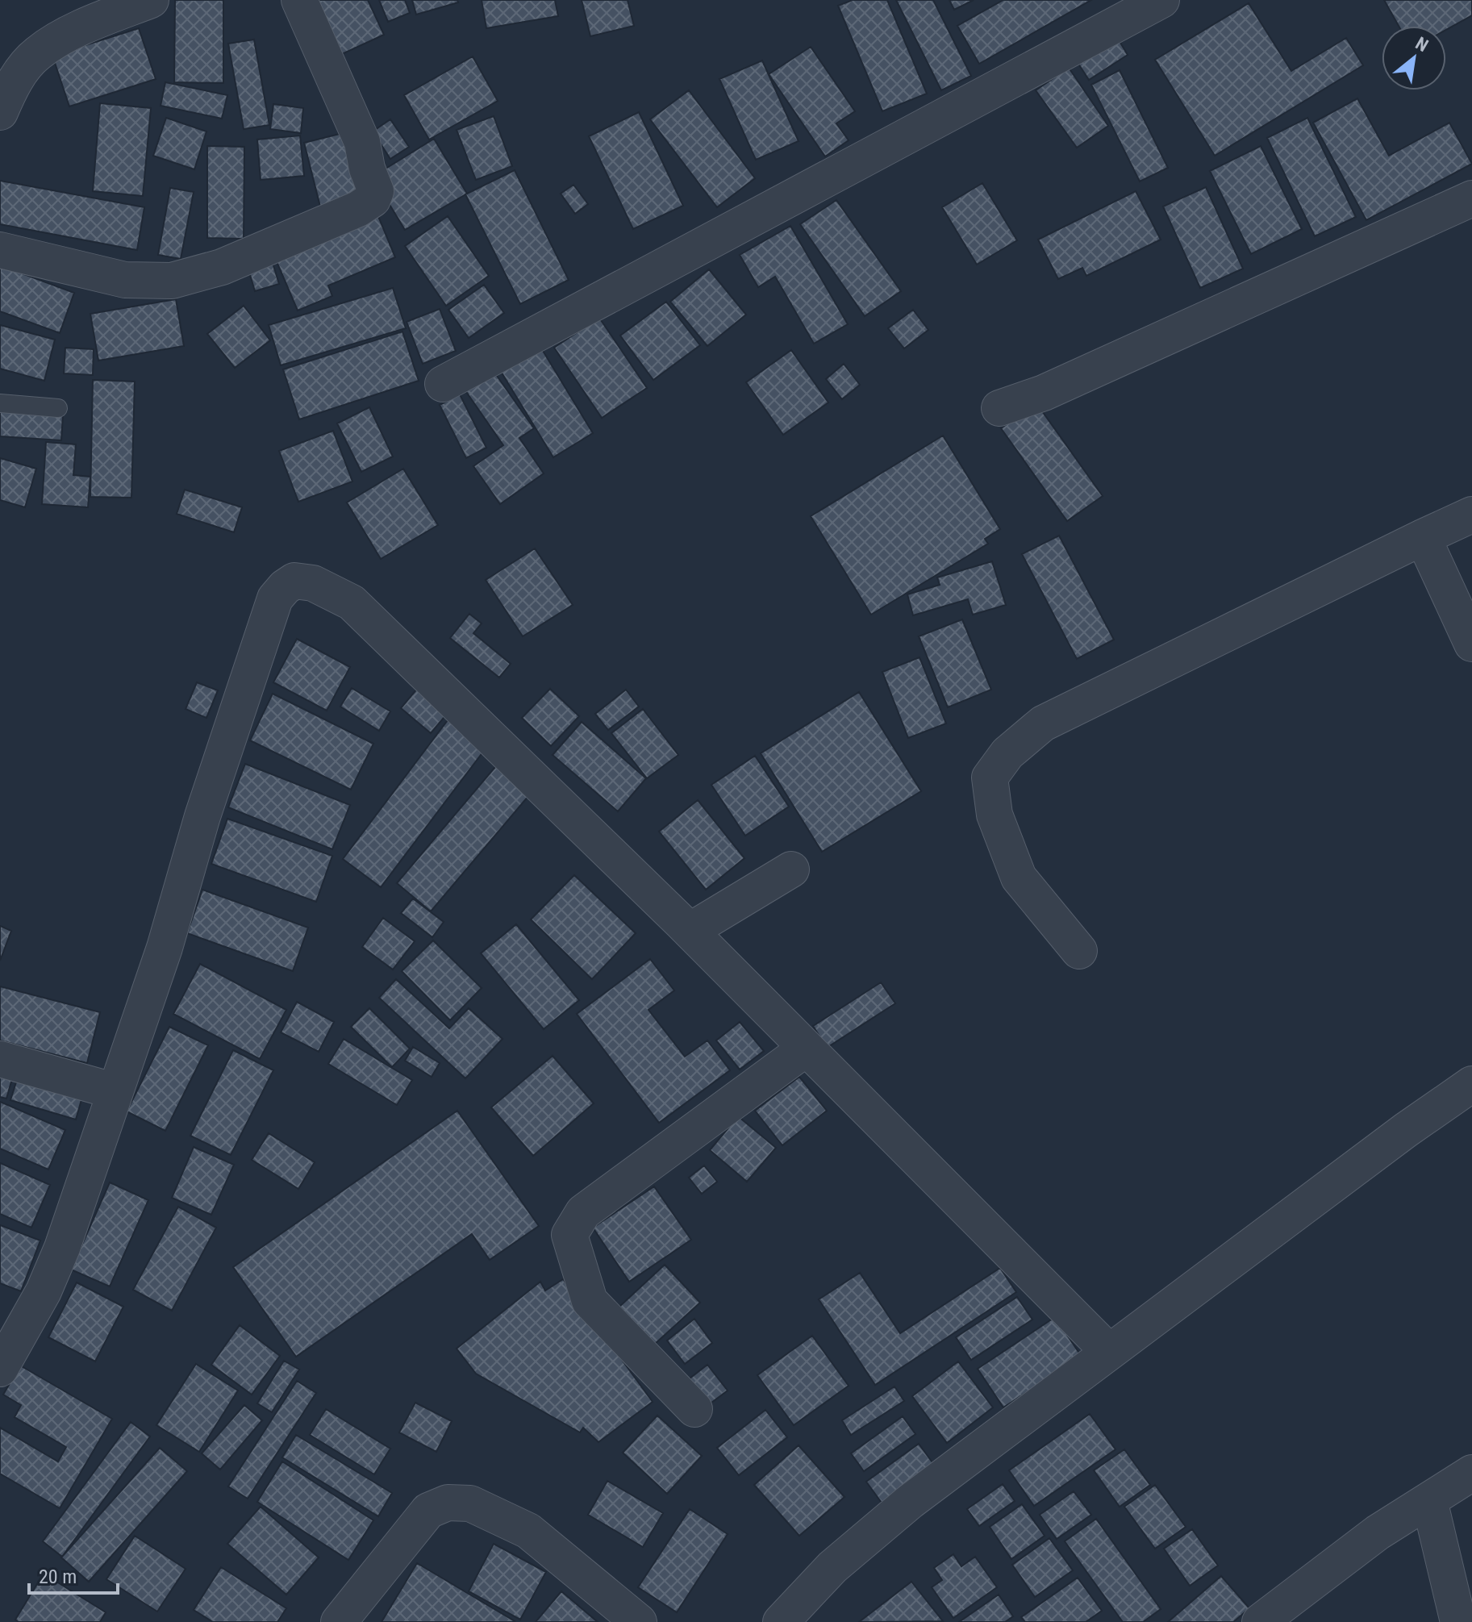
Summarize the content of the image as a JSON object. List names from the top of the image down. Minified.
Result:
{"scale_bar":"20 m","north":"top right"}
